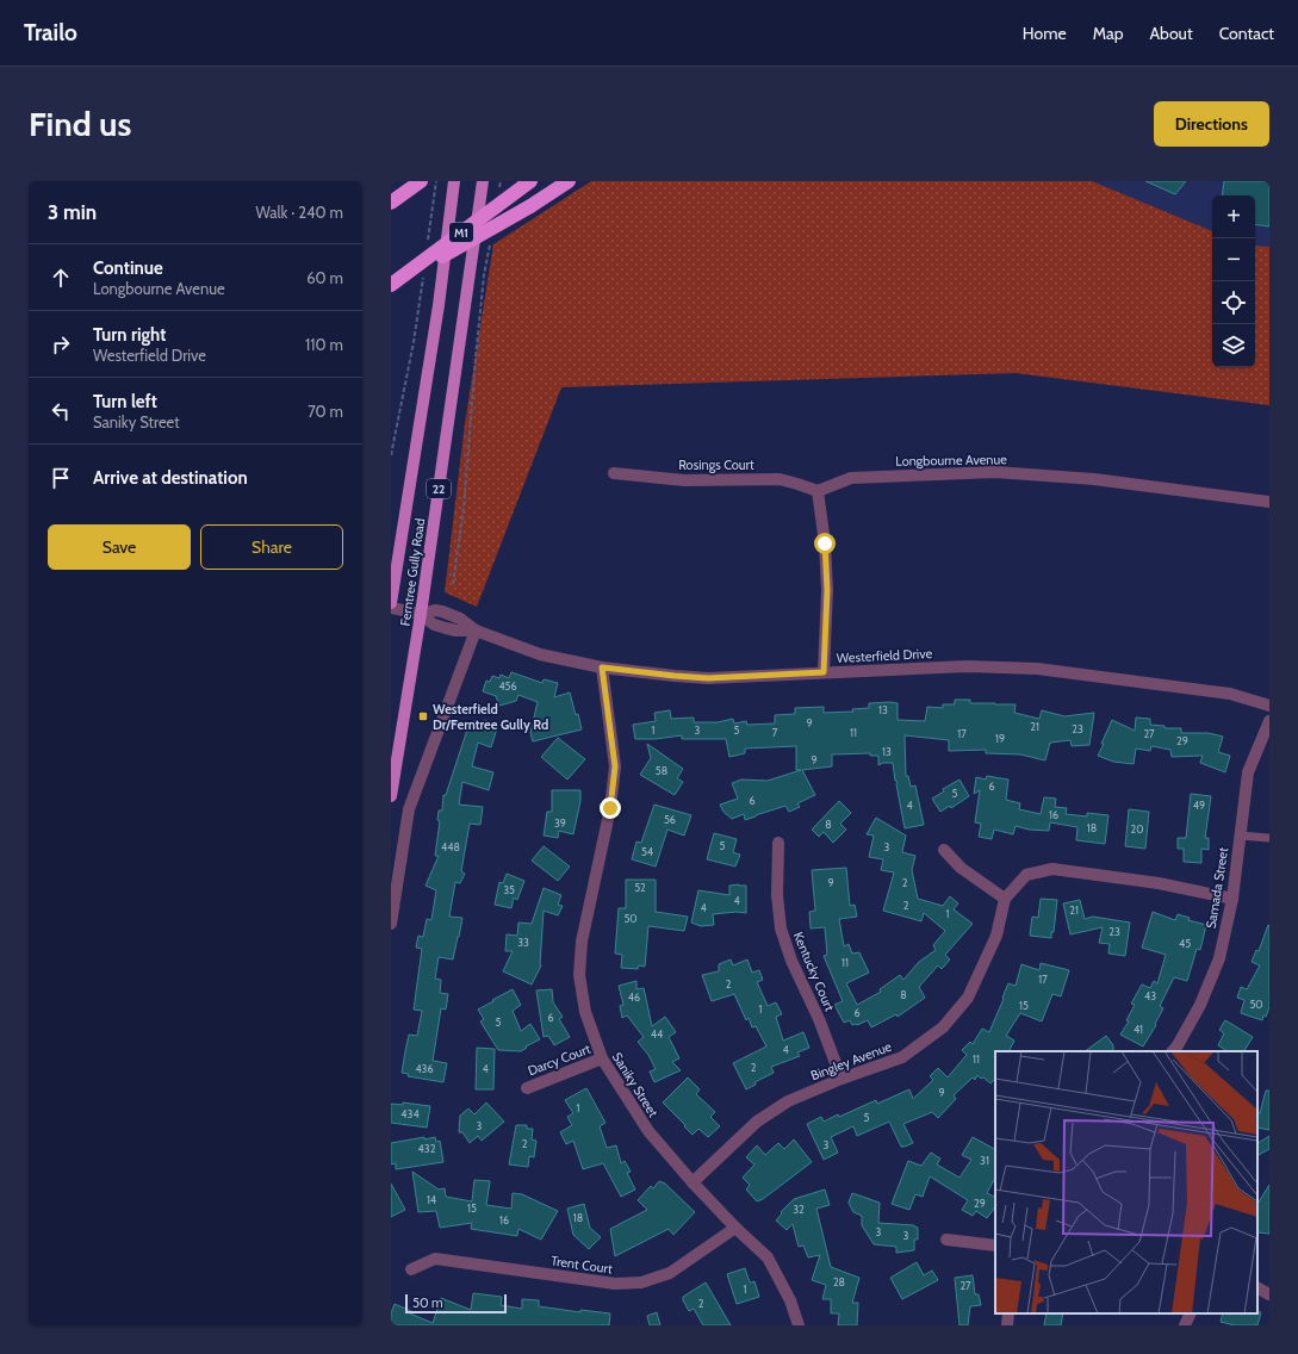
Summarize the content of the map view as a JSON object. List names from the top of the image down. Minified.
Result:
{"streets":{"highway":["M1"],"main road":["22","Ferntree Gully Road"],"street":["Longbourne Avenue","Rosings Court","Westerfield Drive","Samada Street","Kentucky Court","Darcy Court","Bingley Avenue","Saniky Street","Trent Court"]},"crossings":[["Longbourne Avenue","Rosings Court"],["Ferntree Gully Road","Westerfield Drive"],["Westerfield Drive","Saniky Street"],["Samada Street","Bingley Avenue"],["Kentucky Court","Bingley Avenue"],["Darcy Court","Saniky Street"],["Bingley Avenue","Saniky Street"],["Saniky Street","Trent Court"]],"places":{"transit":["Westerfield Dr/Ferntree Gully Rd"]},"house_numbers":["456","13","9","21","23","1","3","5","7","11","17","27","19","29","13","9","58","6","5","6","4","49","16","56","39","8","18","20","5","448","3","54","9","2","52","35","4","2","4","21","1","50","23","33","45","11","17","2","8","43","46","50","15","1","6","6","5","41","44","4","11","2","436","4","9","1","434","5","3","2","3","432","31","14","29","15","32","18","16","3","3","28","27","1","2"],"scale_bar":"50 m","page":{"header":"Trailo","nav":["Home","Map","About","Contact"],"buttons":["Directions",["Save","Share"]],"title":"Find us","heading":["3 min","Walk · 240 m"],"map_buttons":["+","−"],"list":[["Continue","Longbourne Avenue","60 m"],["Turn right","Westerfield Drive","110 m"],["Turn left","Saniky Street","70 m"],"Arrive at destination"],"scale":"50 m"}}
